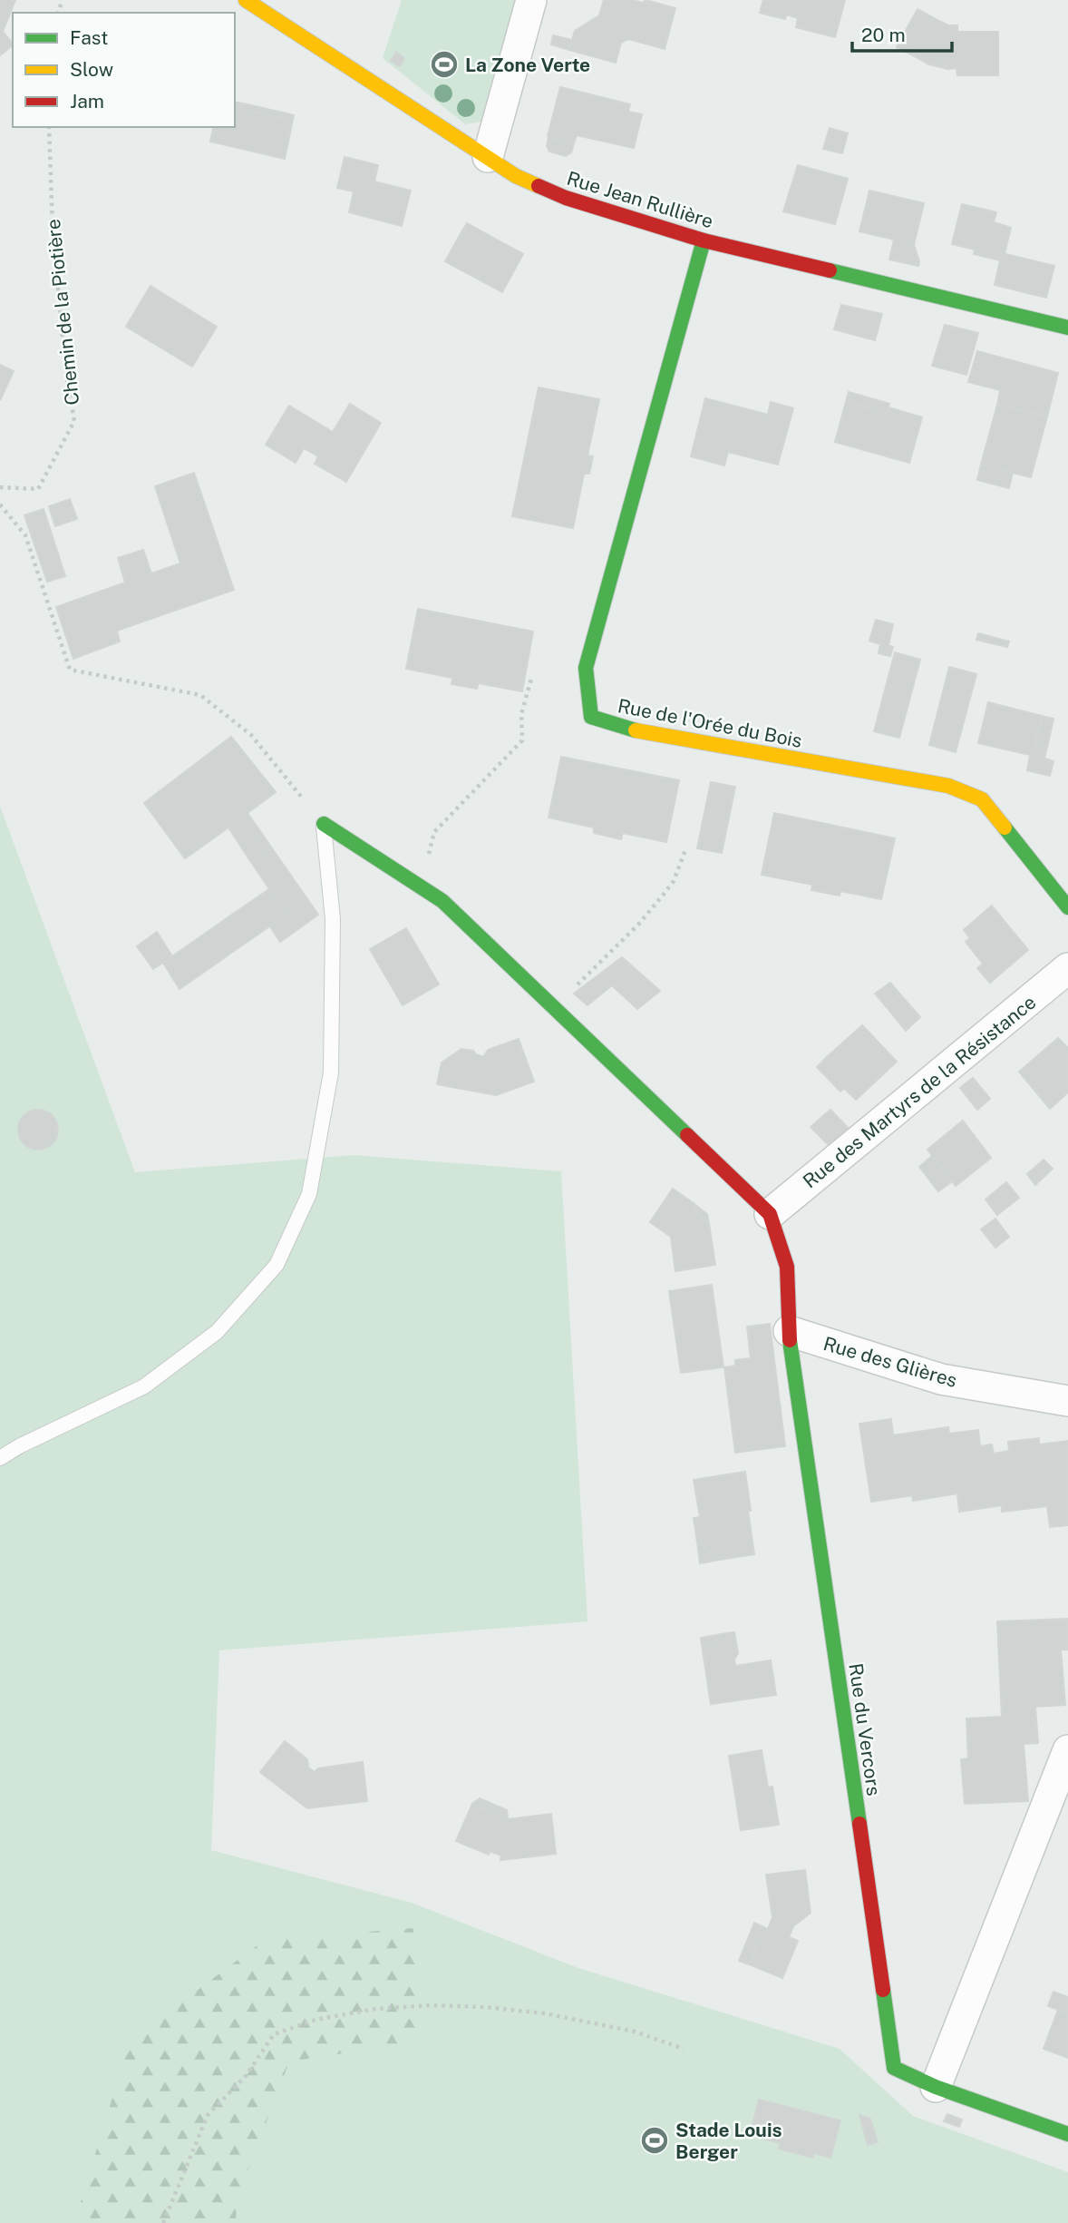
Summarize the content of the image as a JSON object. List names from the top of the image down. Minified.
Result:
{"streets":{"street":["Rue Jean Rullière","Rue de l'Orée du Bois","Rue des Martyrs de la Résistance","Rue des Glières","Rue du Vercors"],"path":["Chemin de la Piotière"]},"crossings":[["Rue Jean Rullière","Rue de l'Orée du Bois"],["Rue des Martyrs de la Résistance","Rue du Vercors"],["Rue des Glières","Rue du Vercors"]],"places":{"sports":["La Zone Verte","Stade Louis Berger"]},"legend":["Fast","Slow","Jam"],"scale_bar":"20 m"}
